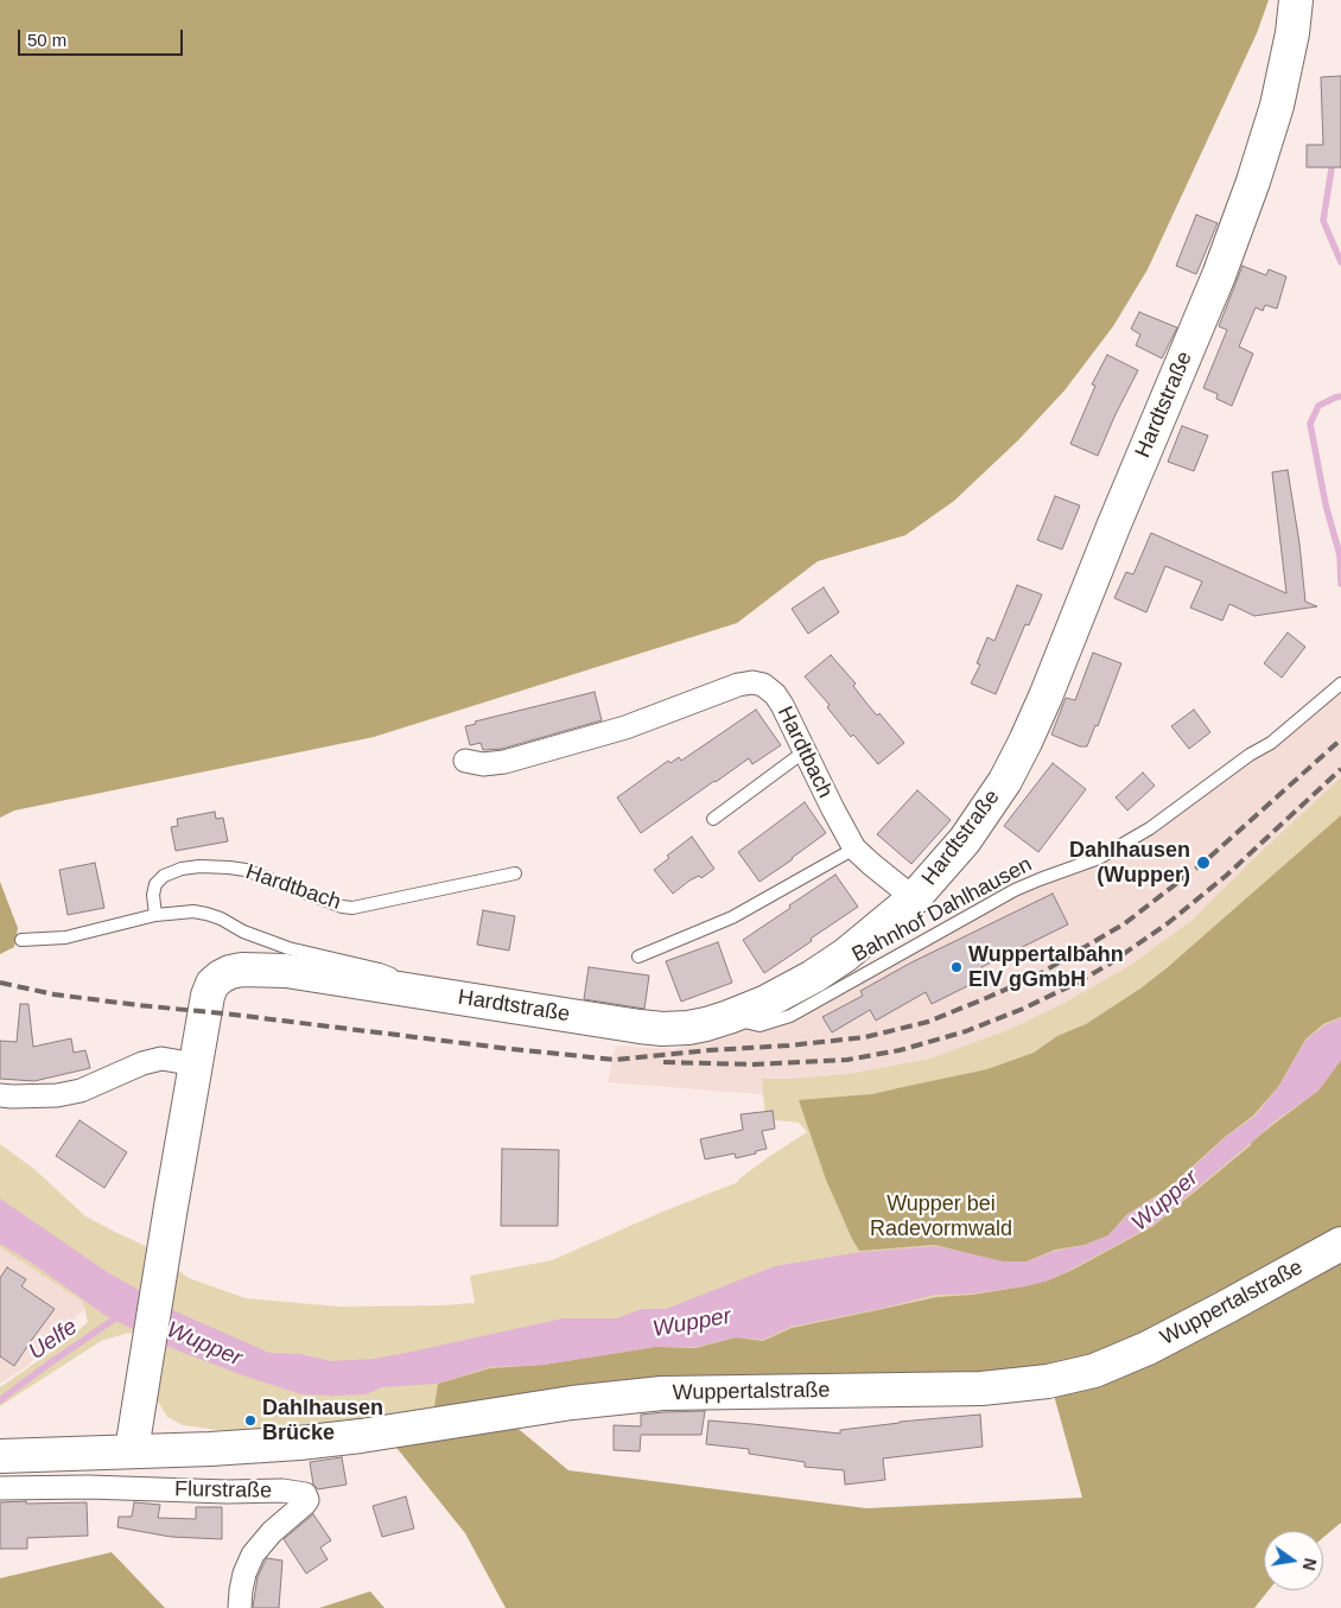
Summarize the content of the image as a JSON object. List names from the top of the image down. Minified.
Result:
{"streets":{"main road":["Hardtstraße","Wuppertalstraße"],"street":["Hardtbach","Flurstraße"],"lane":["Bahnhof Dahlhausen"]},"crossings":[["Hardtstraße","Hardtbach"],["Hardtstraße","Bahnhof Dahlhausen"],["Hardtstraße","Wuppertalstraße"]],"water":["Wupper","Uelfe"],"parks":["Wupper bei Radevormwald"],"places":["Dahlhausen (Wupper)","Wuppertalbahn EIV gGmbH","Dahlhausen Brücke"],"scale_bar":"50 m","north":"right"}
